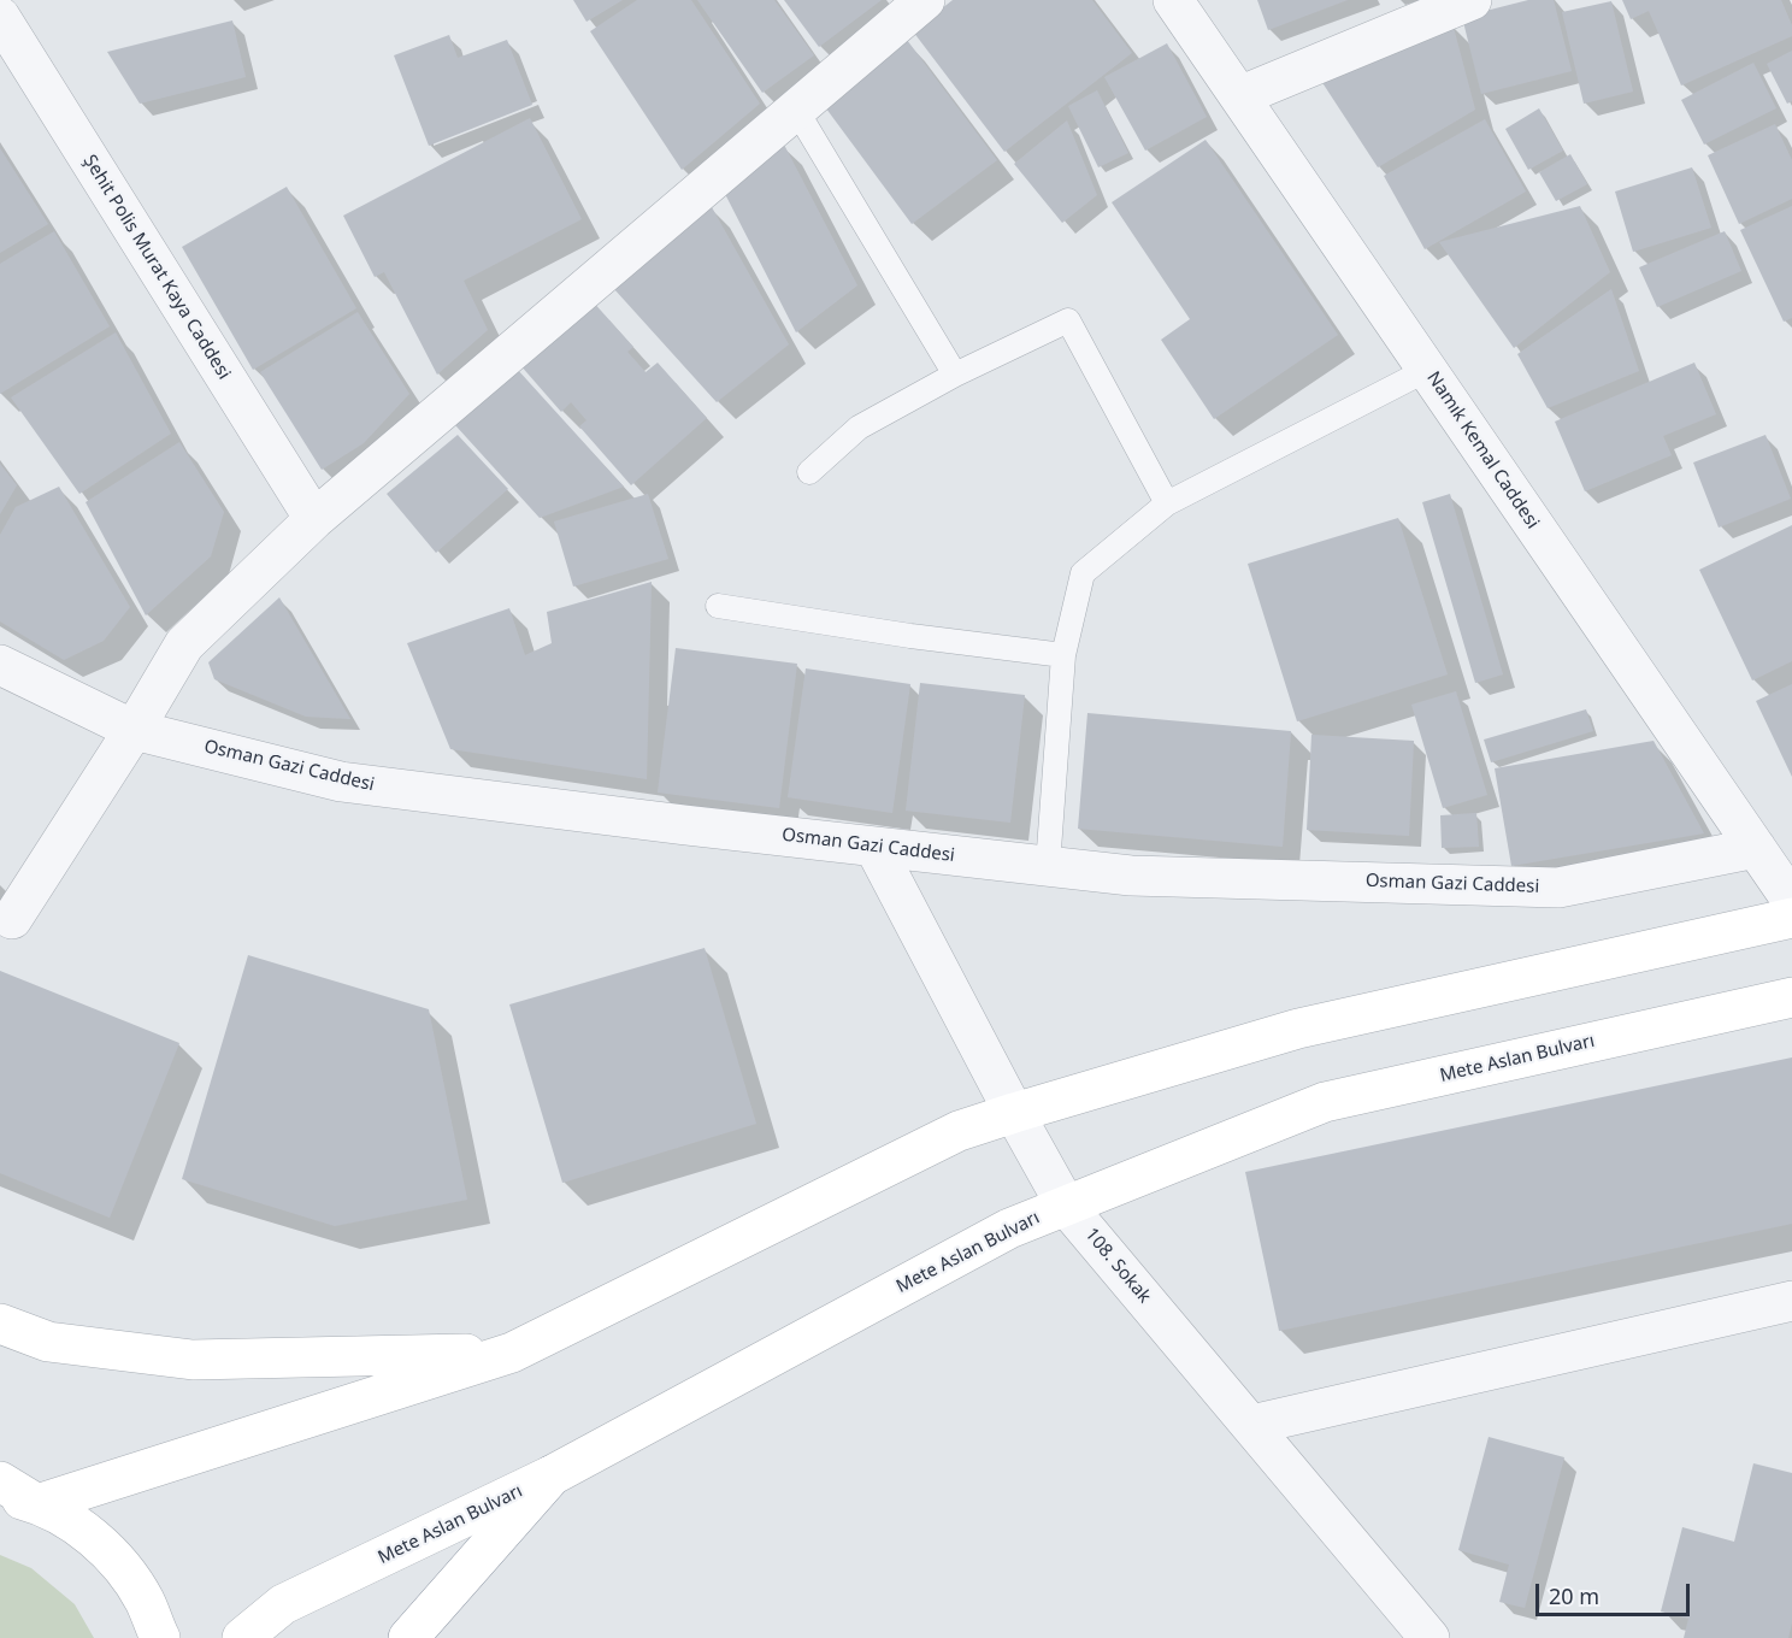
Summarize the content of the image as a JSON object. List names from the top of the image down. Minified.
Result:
{"streets":{"main road":["Mete Aslan Bulvarı"],"street":["Şehit Polis Murat Kaya Caddesi","Namık Kemal Caddesi","Osman Gazi Caddesi","108. Sokak"]},"crossings":[["Namık Kemal Caddesi","Osman Gazi Caddesi"],["Osman Gazi Caddesi","108. Sokak"],["Mete Aslan Bulvarı","108. Sokak"]],"scale_bar":"20 m"}
